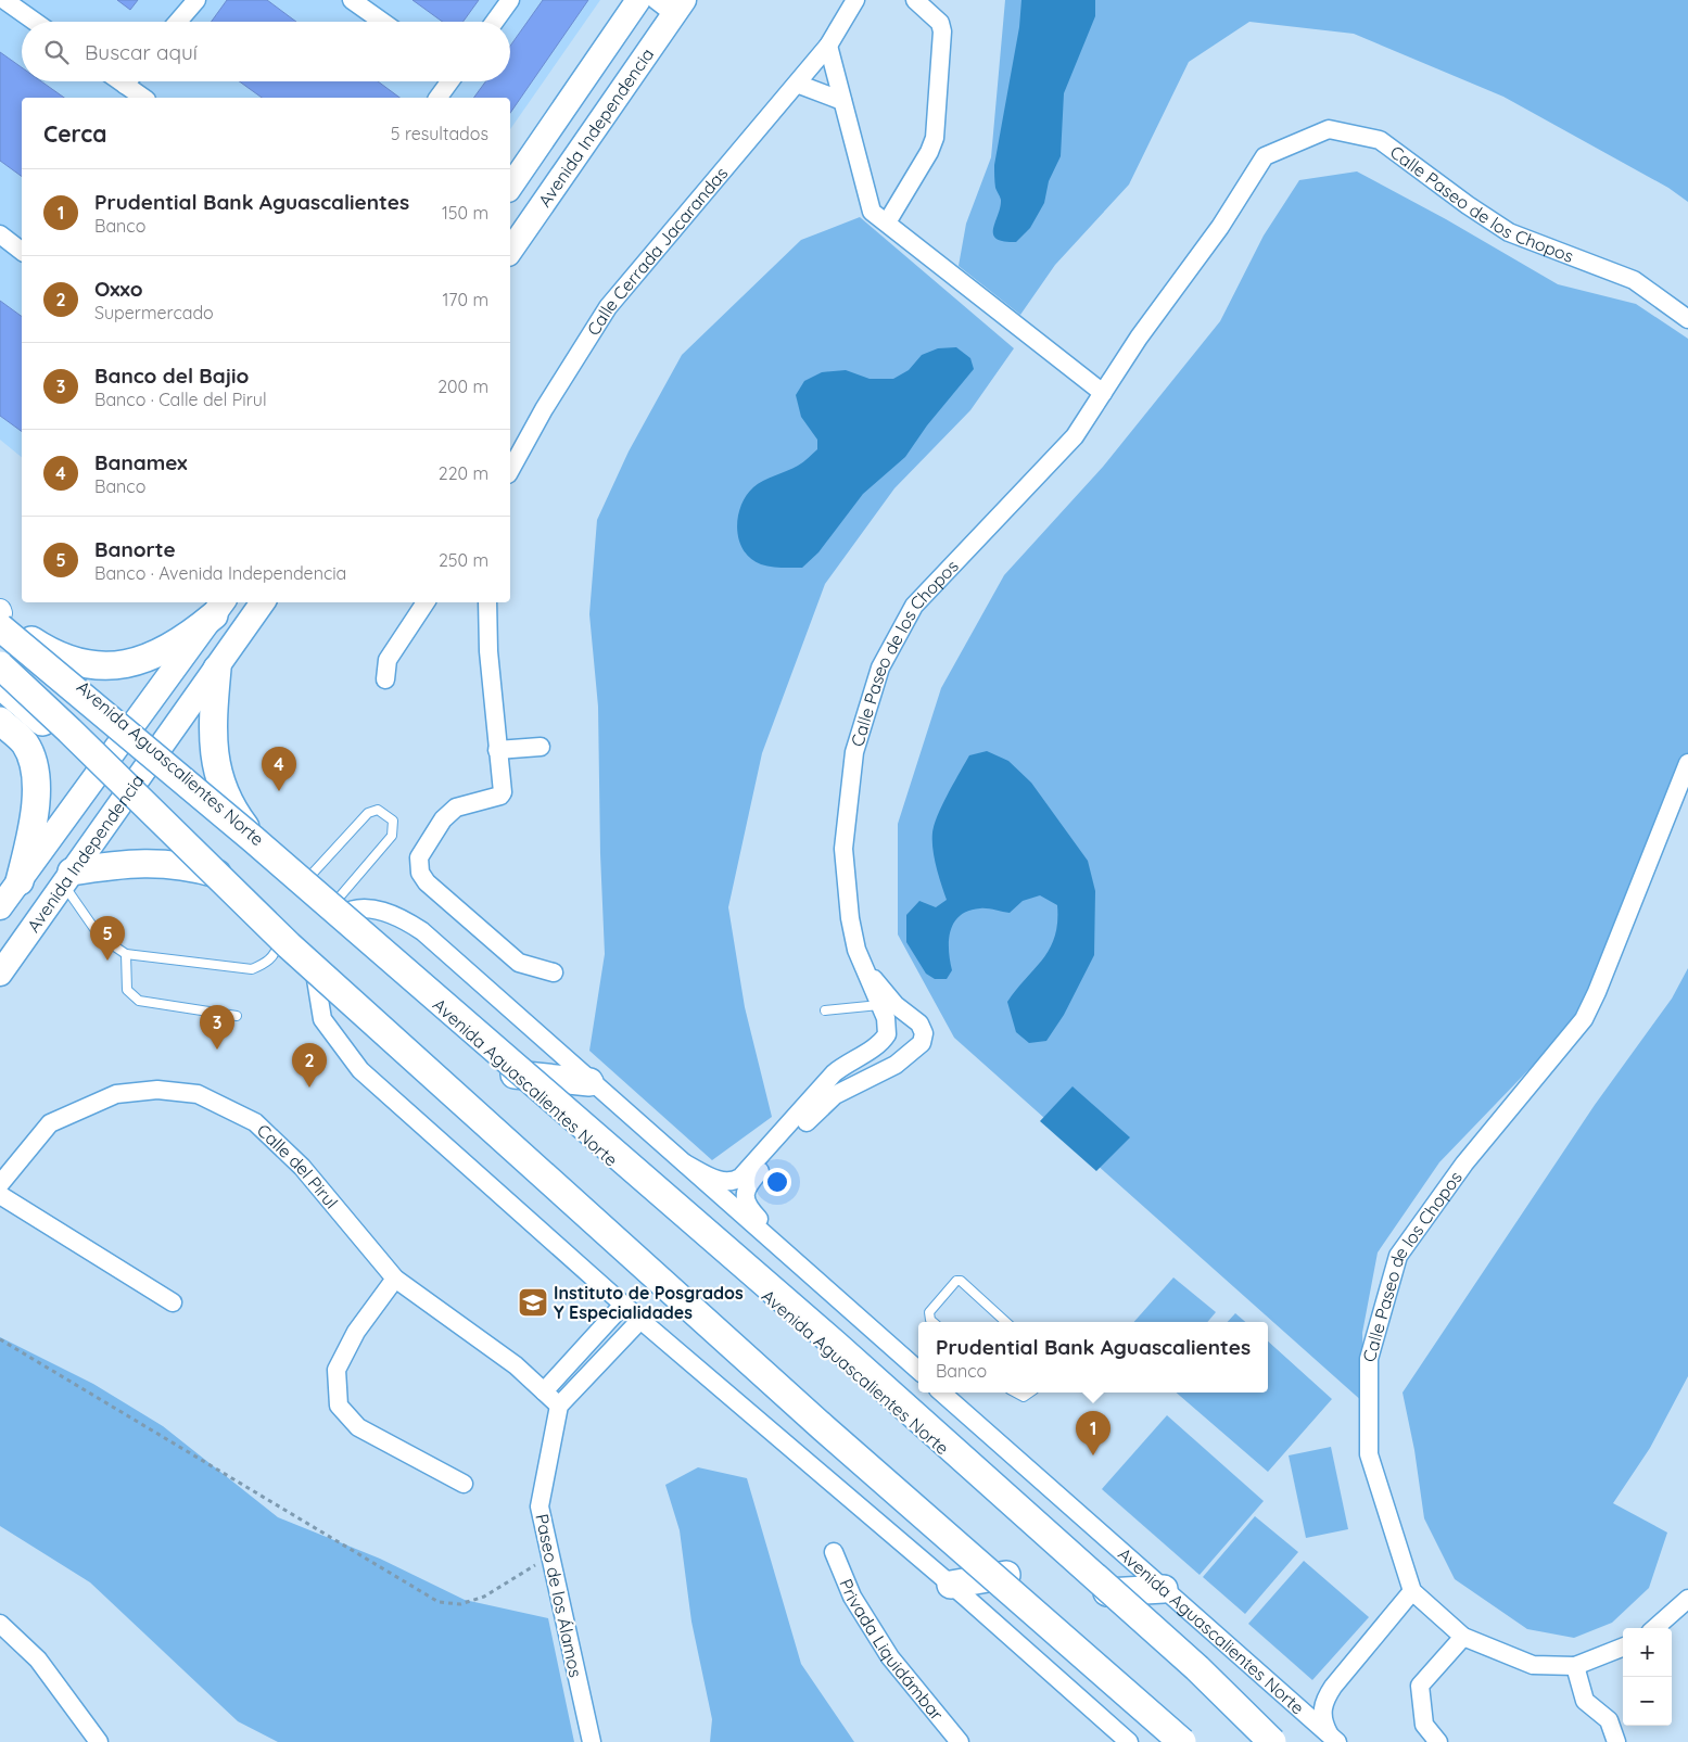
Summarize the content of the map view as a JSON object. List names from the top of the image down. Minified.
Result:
{"streets":{"main road":["Avenida Independencia","Avenida Aguascalientes Norte"],"street":["Calle Paseo de los Chopos","Calle Cerrada Jacarandas","Calle del Pirul","Paseo de los Álamos","Privada Liquidámbar"]},"crossings":[["Avenida Independencia","Avenida Aguascalientes Norte"],["Calle del Pirul","Paseo de los Álamos"]],"places":{"school or university":["Instituto de Posgrados Y Especialidades"]},"page":{"search":"Buscar aquí","heading":["Cerca","5 resultados"],"list":[{"mark":"1","name":"Prudential Bank Aguascalientes","note":"Banco","value":"150 m"},{"mark":"2","name":"Oxxo","note":"Supermercado","value":"170 m"},{"mark":"3","name":"Banco del Bajio","note":"Banco · Calle del Pirul","value":"200 m"},{"mark":"4","name":"Banamex","note":"Banco","value":"220 m"},{"mark":"5","name":"Banorte","note":"Banco · Avenida Independencia","value":"250 m"}],"pins":["4","5","3","2","1"],"popup":["Prudential Bank Aguascalientes","Banco"],"map_buttons":["+","−"]}}
